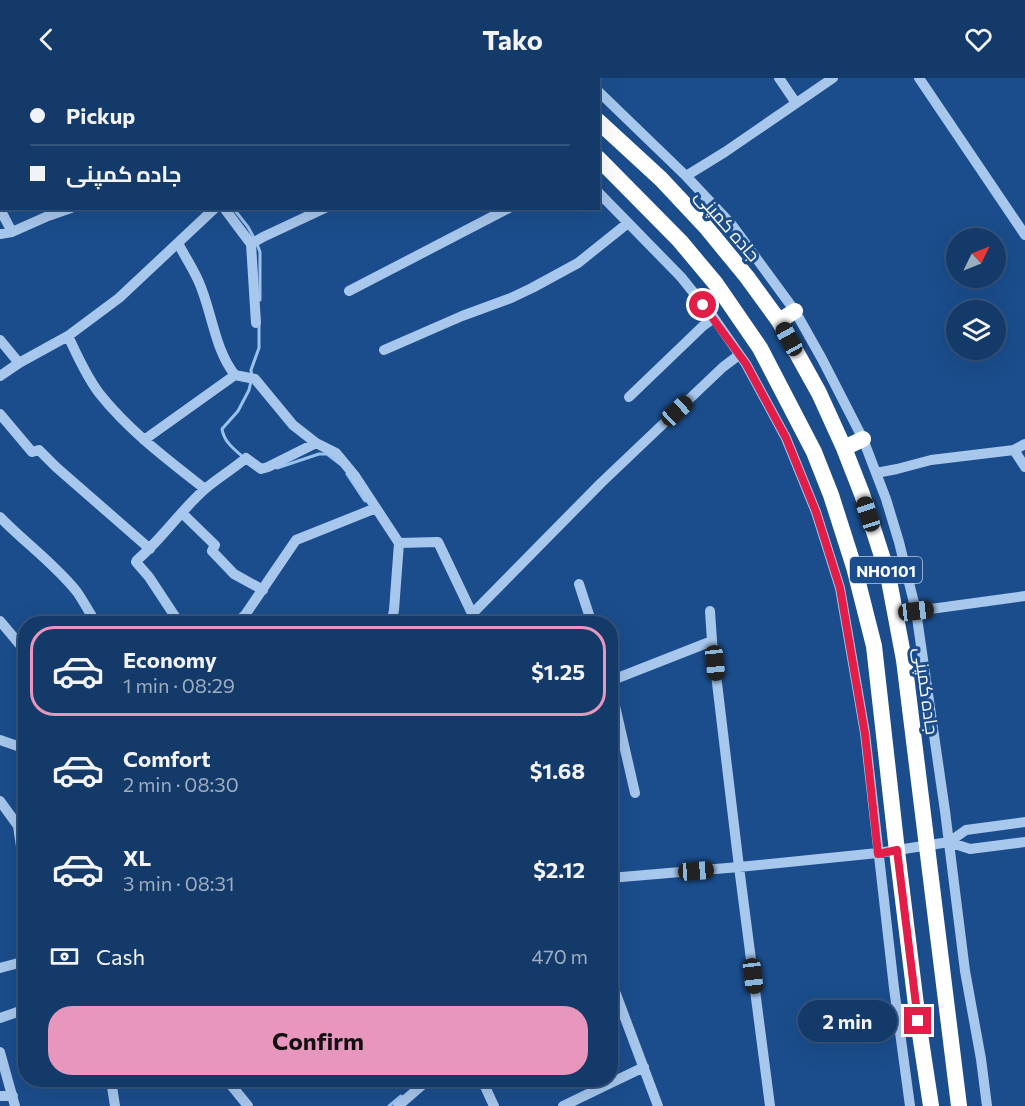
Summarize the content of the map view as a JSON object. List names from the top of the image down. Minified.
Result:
{"streets":{"highway":["جاده کمپنی","NH0101"]},"north":"top right","page":{"header":"Tako","banner":["Pickup","جاده کمپنی"],"list":[{"name":"Economy","note":"1 min · 08:29","value":"$1.25"},{"name":"Comfort","note":"2 min · 08:30","value":"$1.68"},{"name":"XL","note":"3 min · 08:31","value":"$2.12"}],"pay":["Cash","470 m"],"buttons":"Confirm","bubble":"2 min"}}
